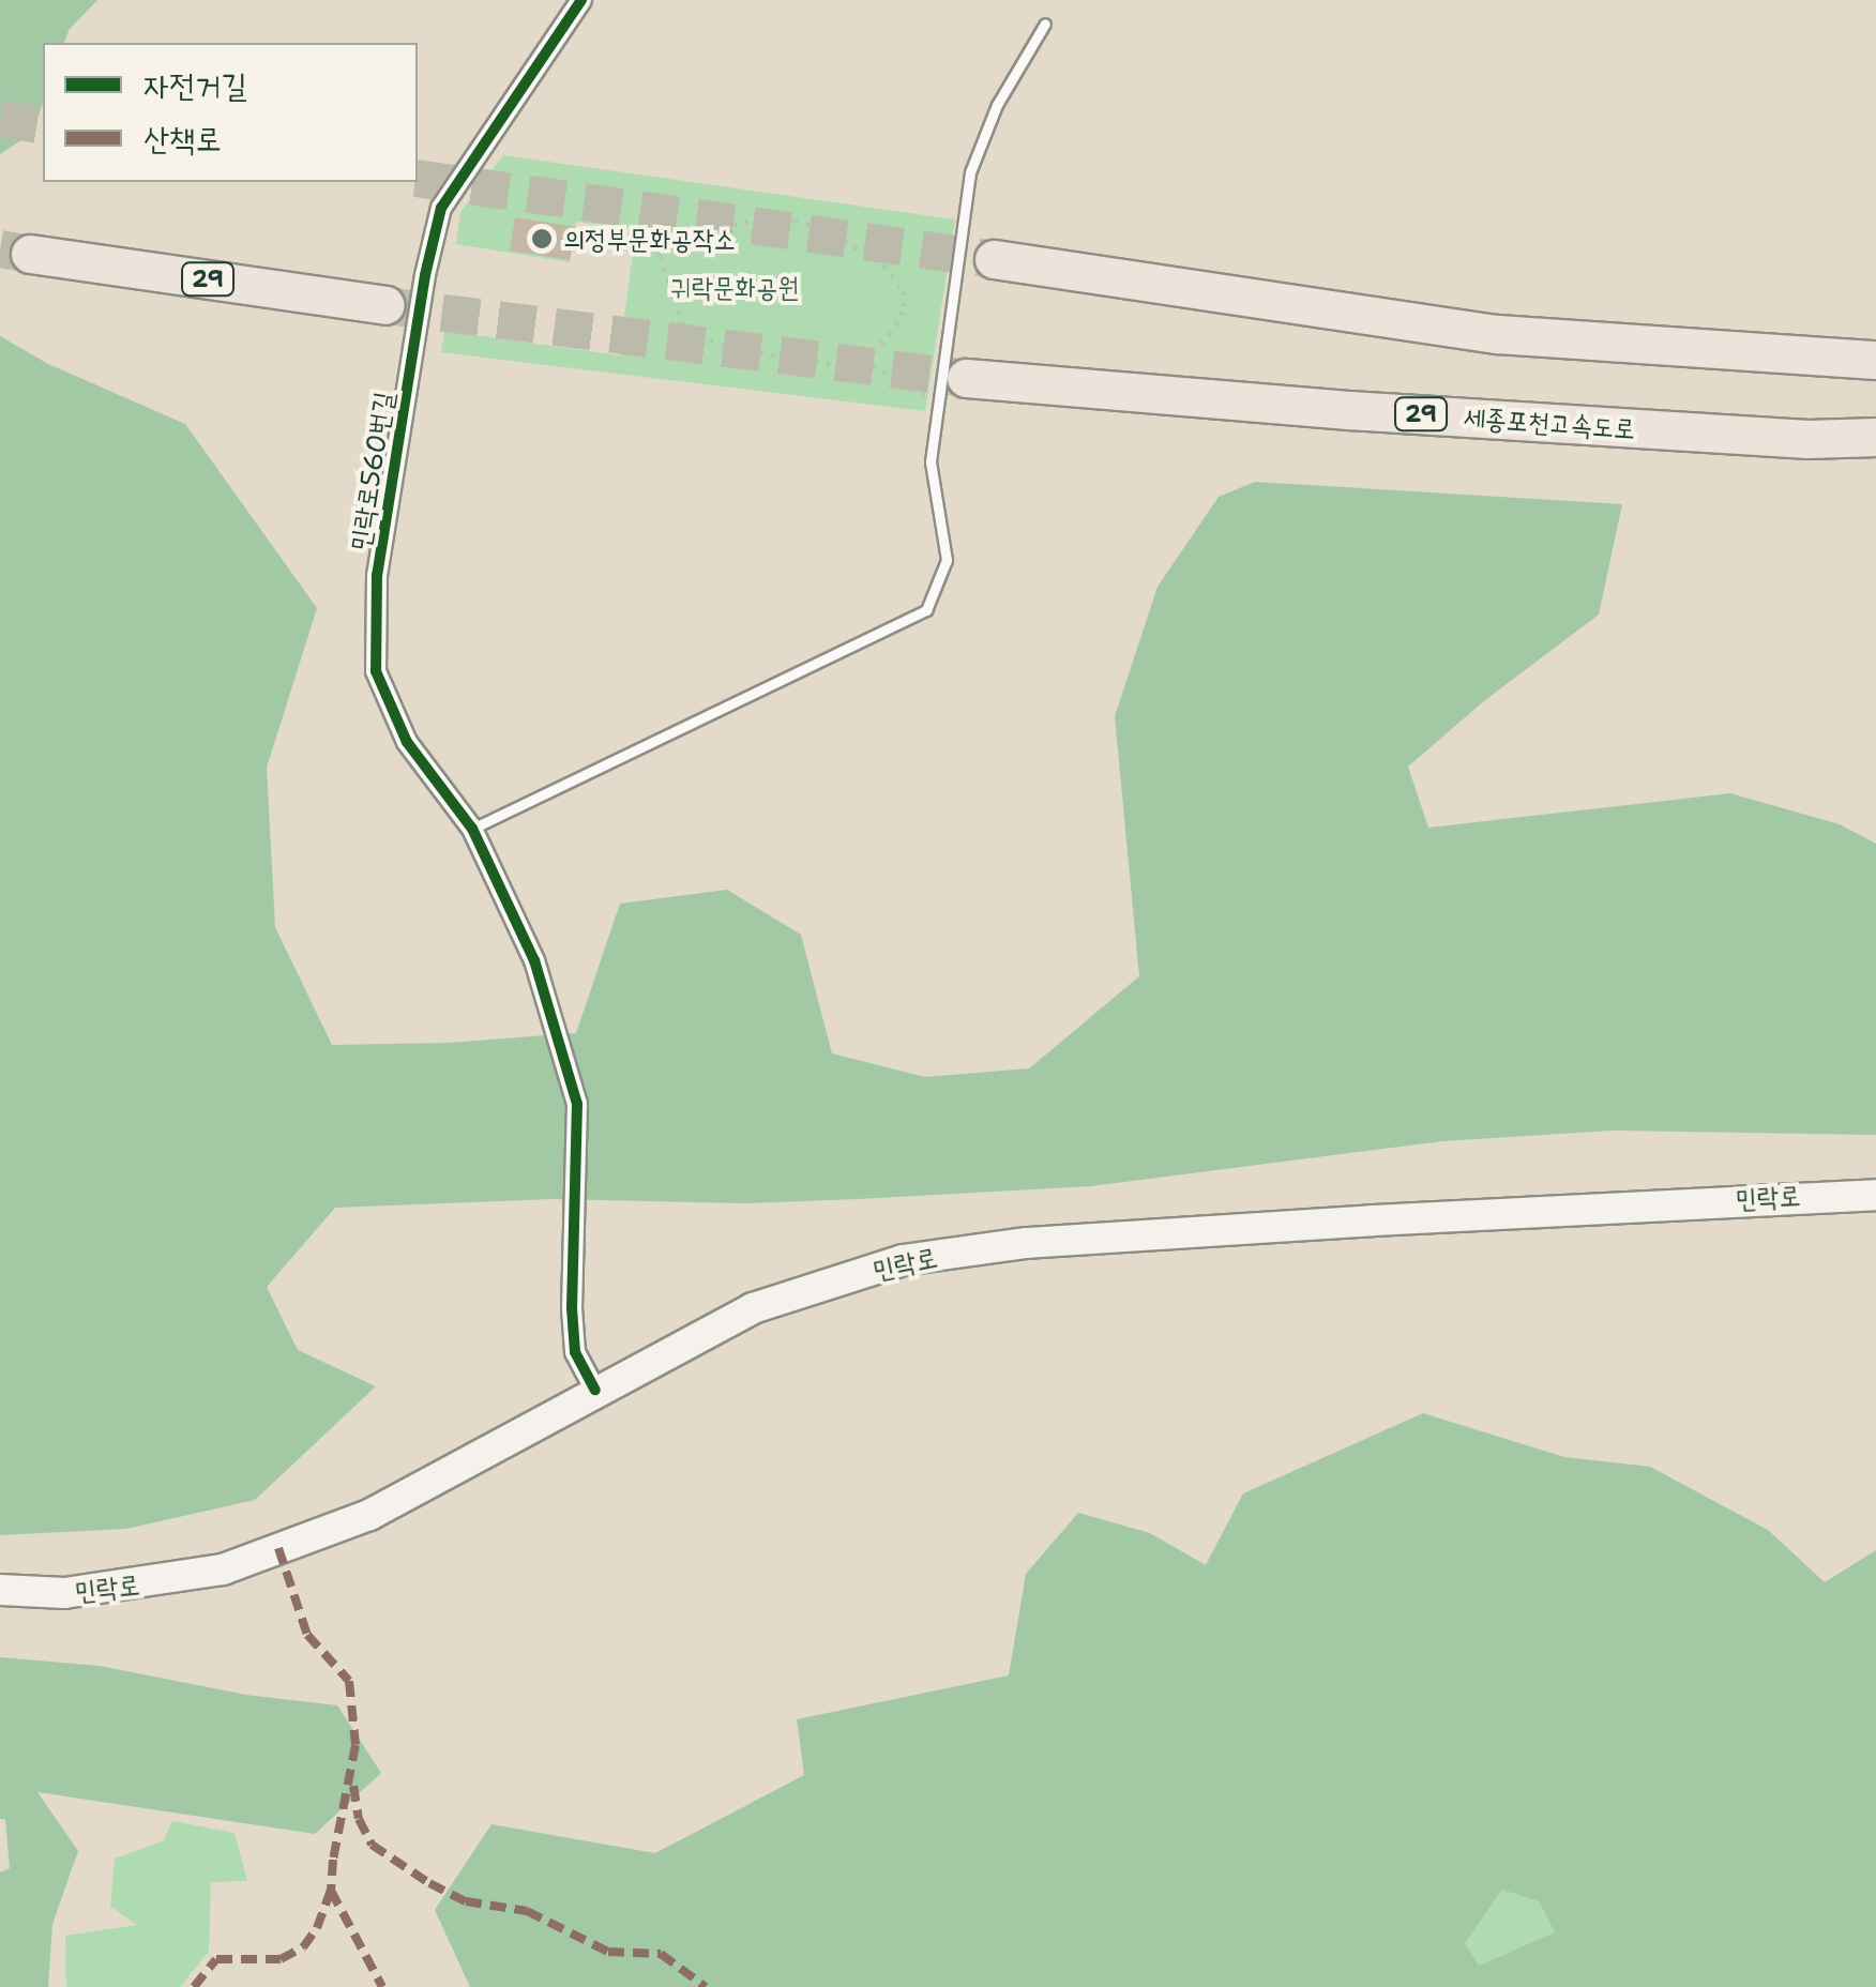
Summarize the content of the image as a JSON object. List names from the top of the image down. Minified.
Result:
{"streets":{"highway":["29","세종포천고속도로"],"main road":["민락로"],"street":["민락로560번길"]},"crossings":[["민락로560번길","민락로"]],"parks":["귀락문화공원"],"places":["의정부문화공작소"],"legend":["자전거길","산책로"]}
